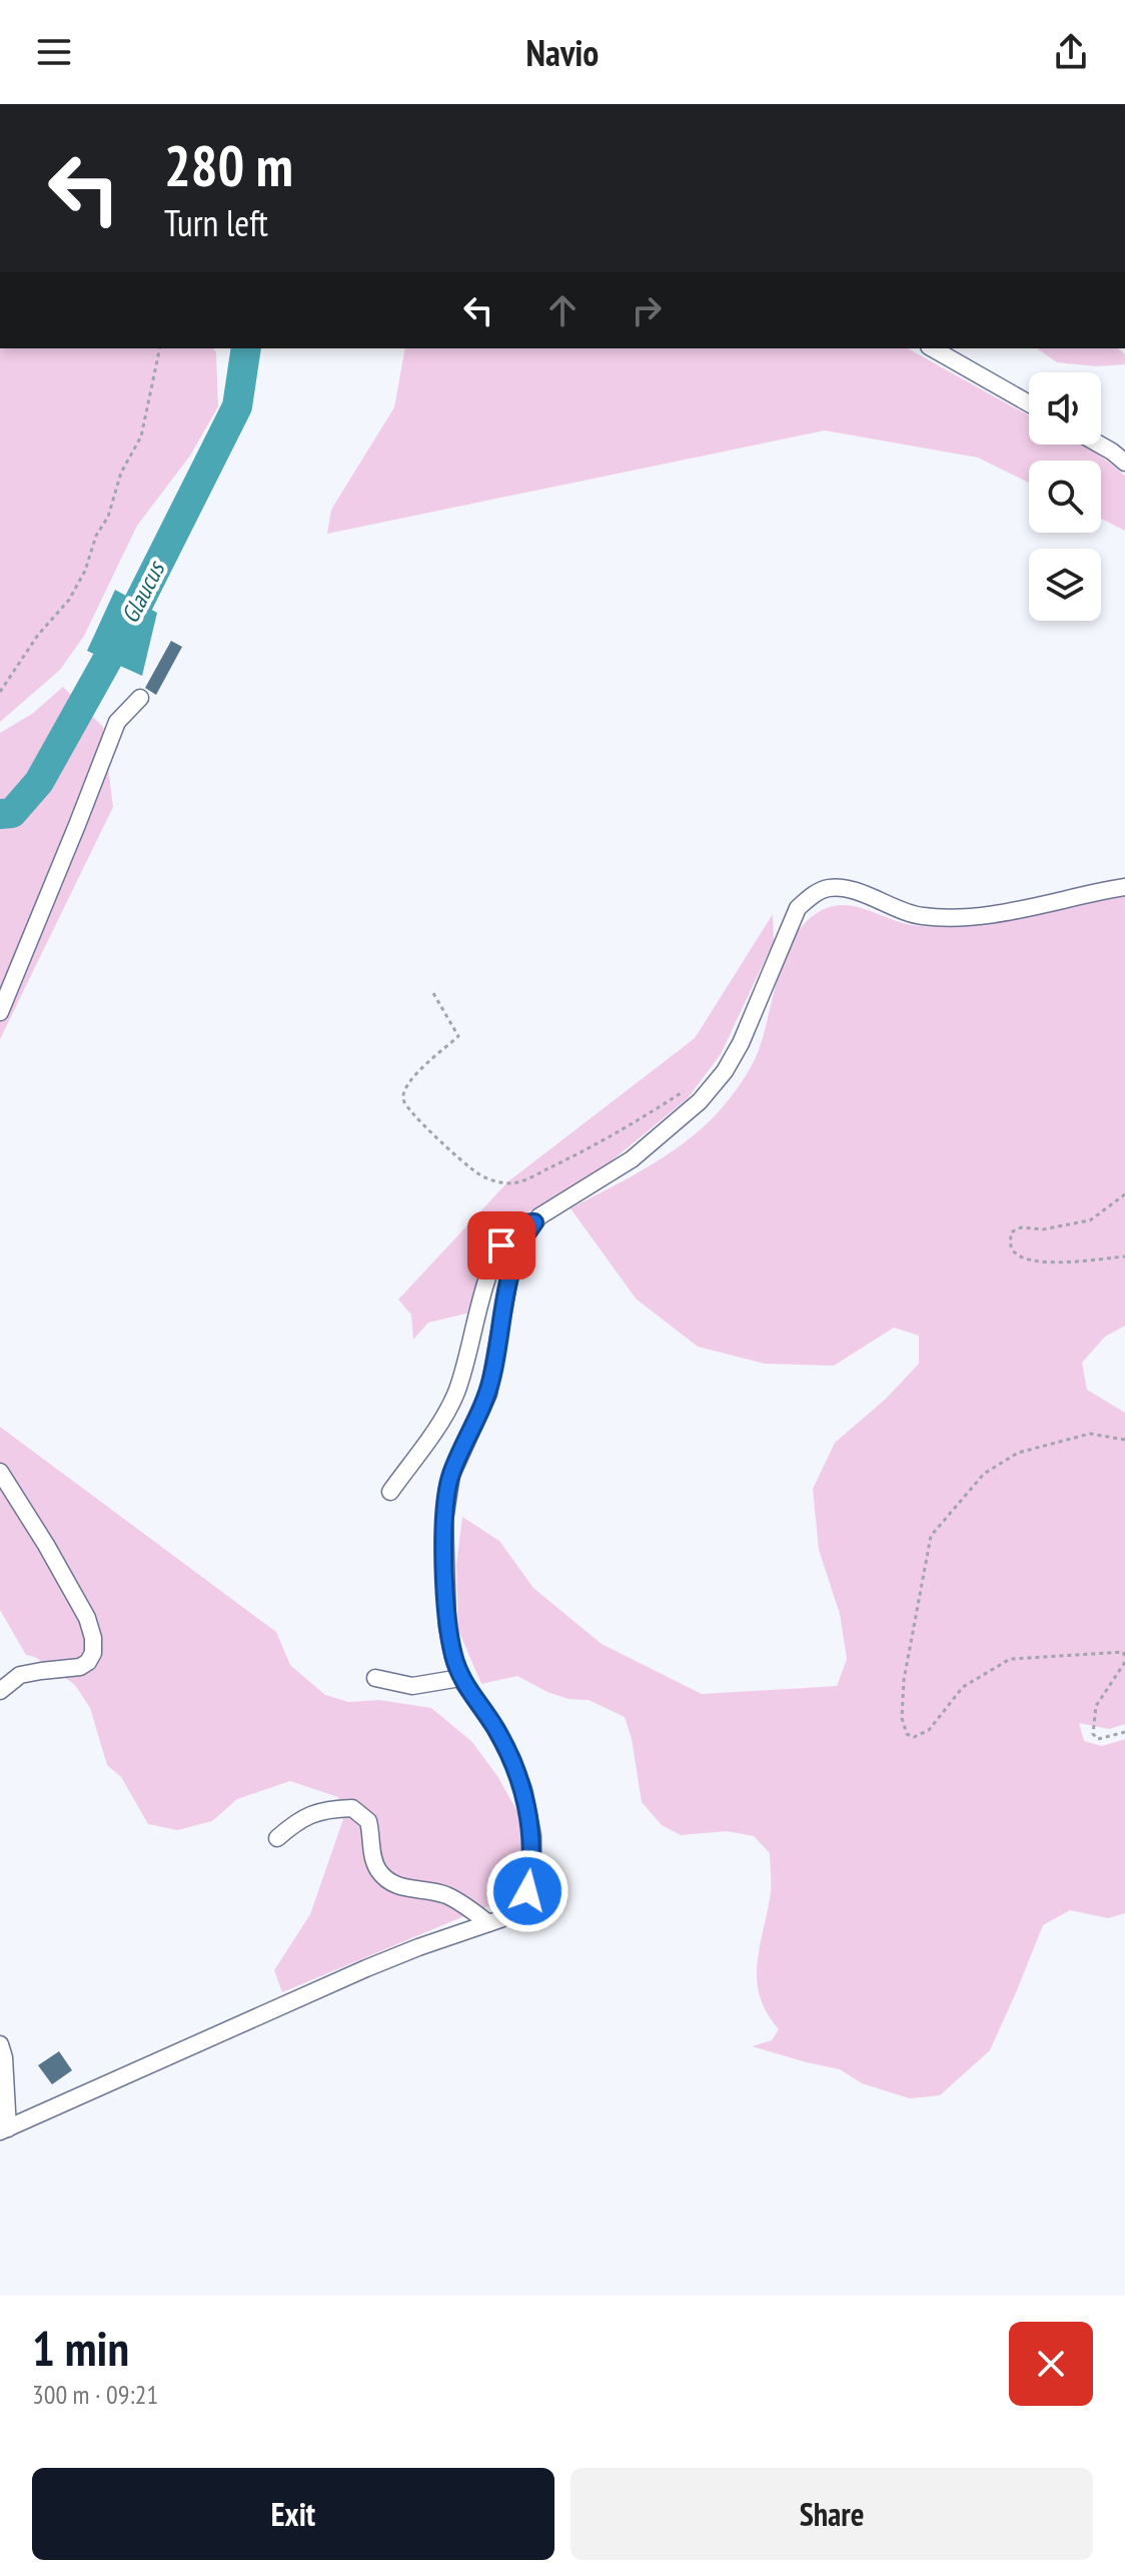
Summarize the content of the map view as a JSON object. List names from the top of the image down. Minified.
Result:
{"water":["Glaucus"],"page":{"header":"Navio","turn":["280 m","Turn left"],"heading":["1 min","300 m · 09:21"],"buttons":["Exit","Share"]}}
